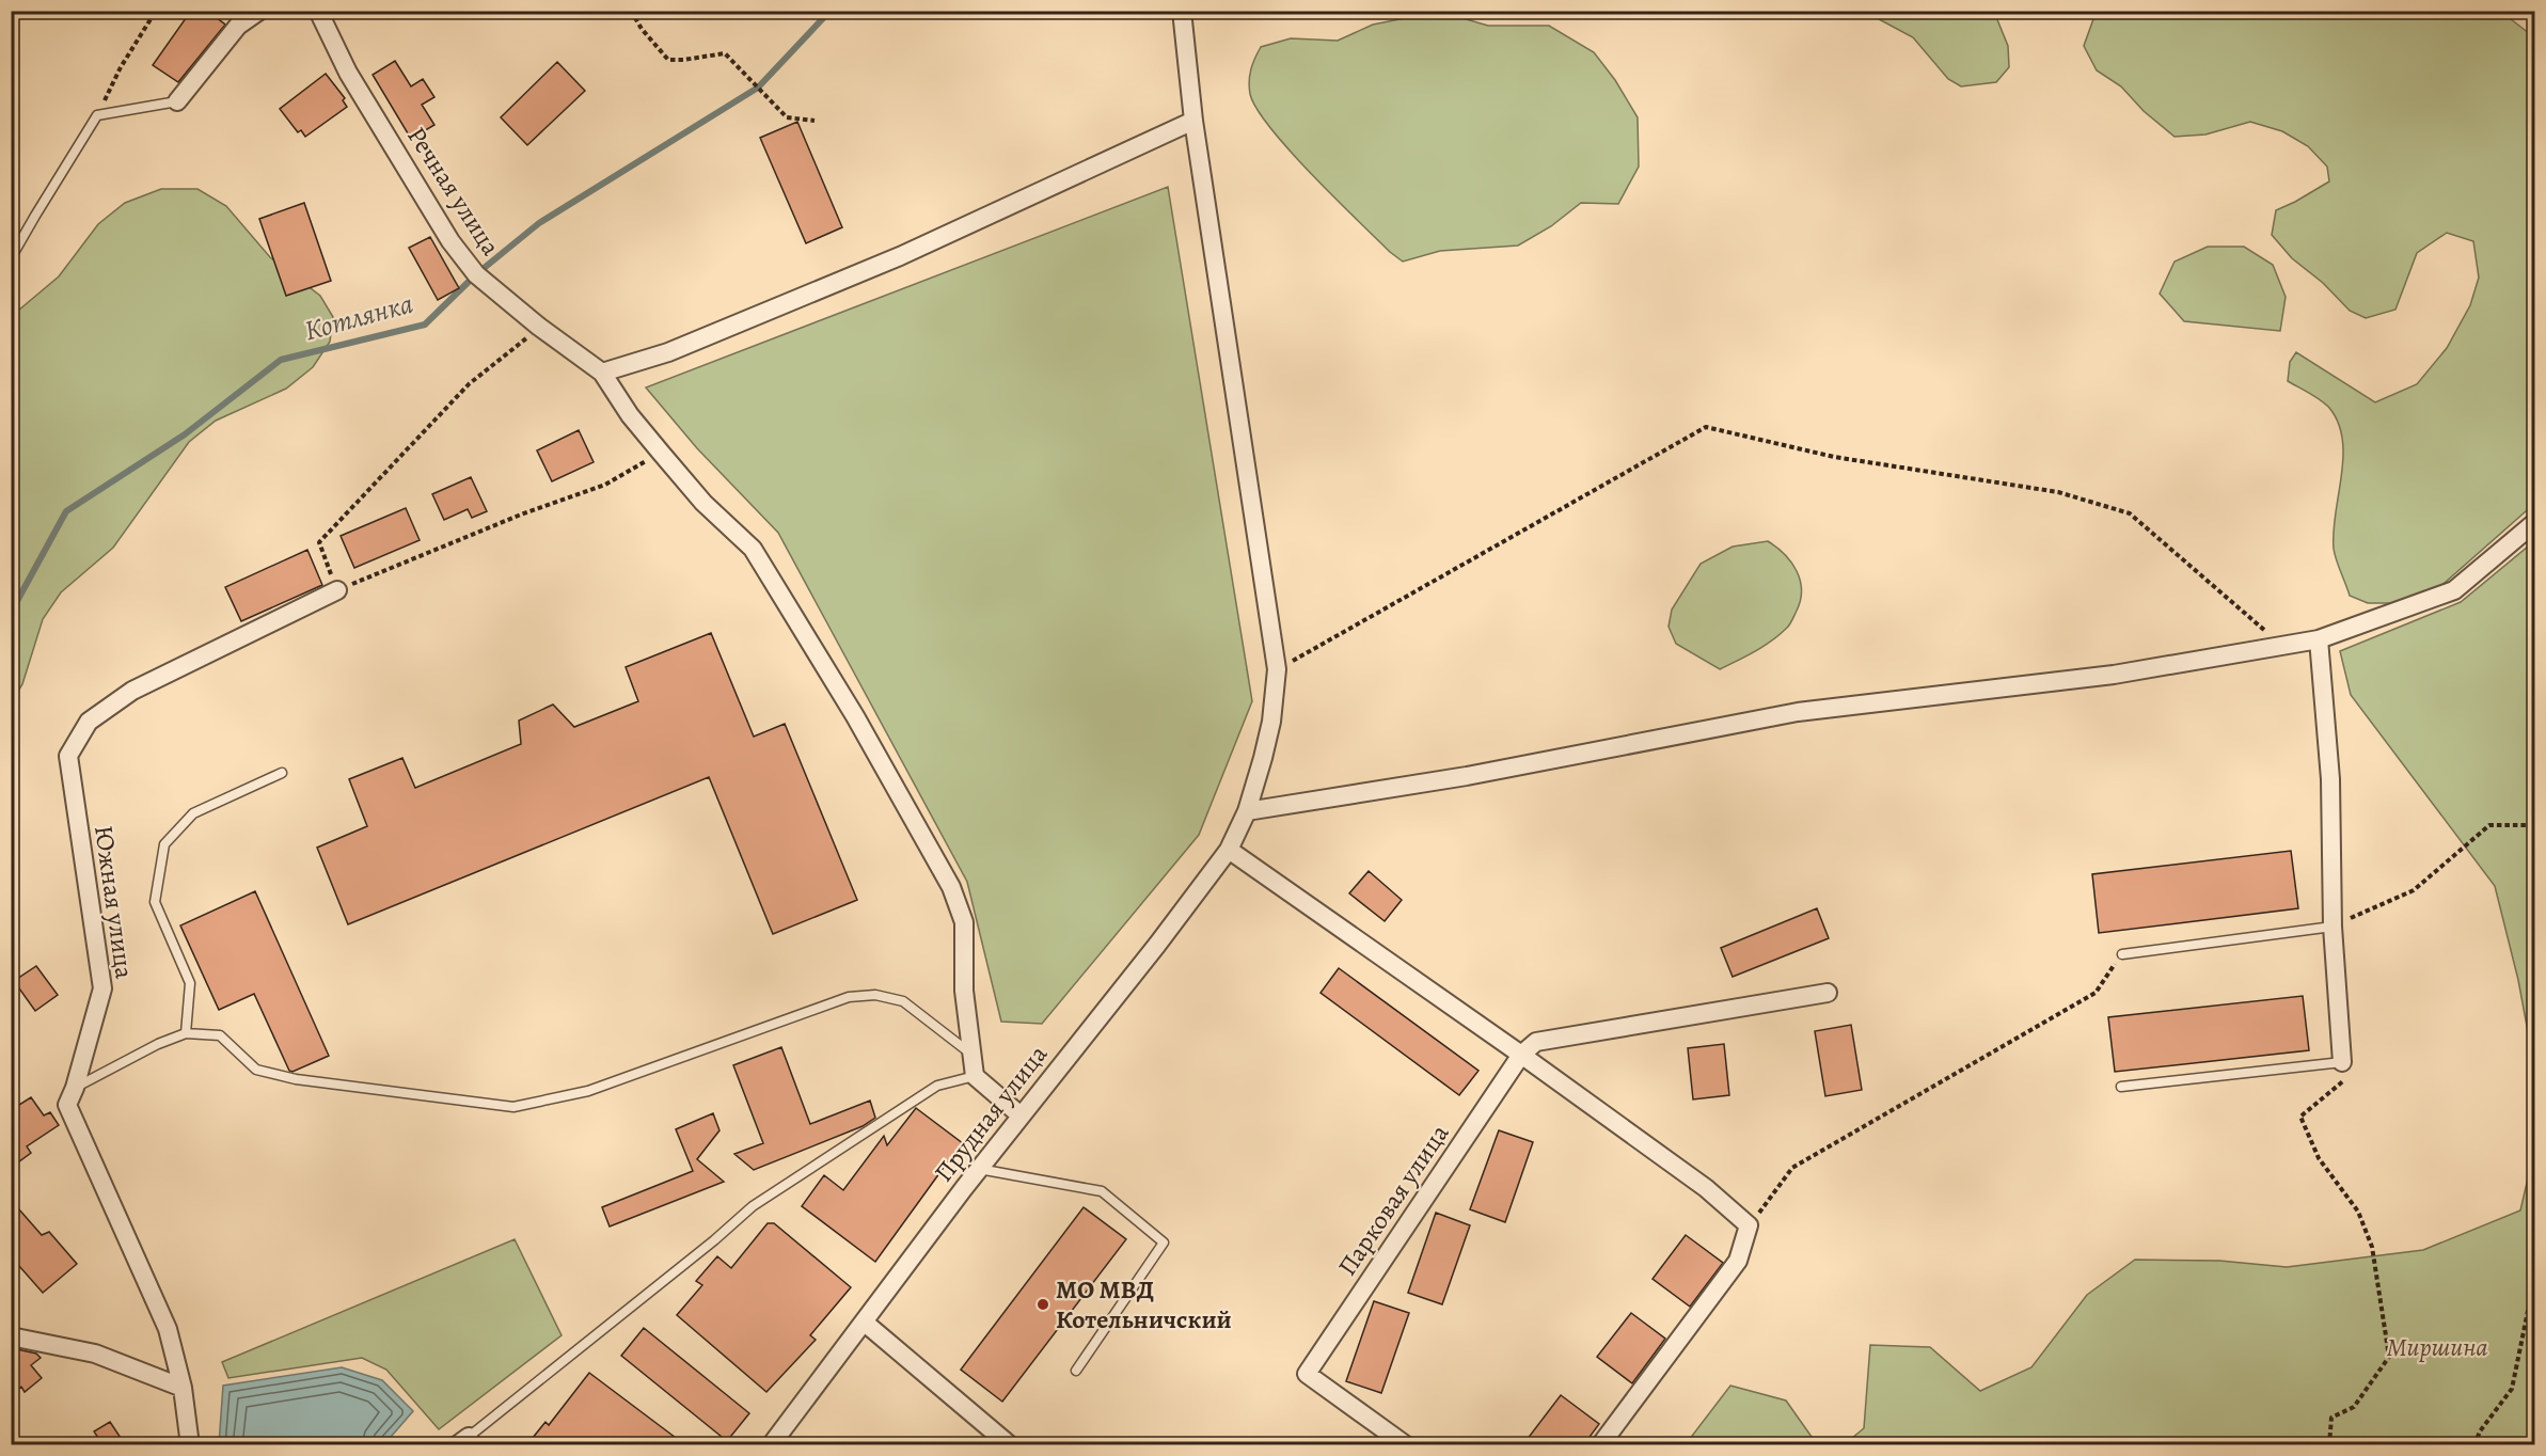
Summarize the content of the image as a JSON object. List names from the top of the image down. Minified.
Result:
{"streets":{"street":["Речная улица","Южная улица","Прудная улица","Парковая улица"]},"water":["Котлянка"],"parks":["Миршина"],"places":["МО МВД Котельничский"]}
